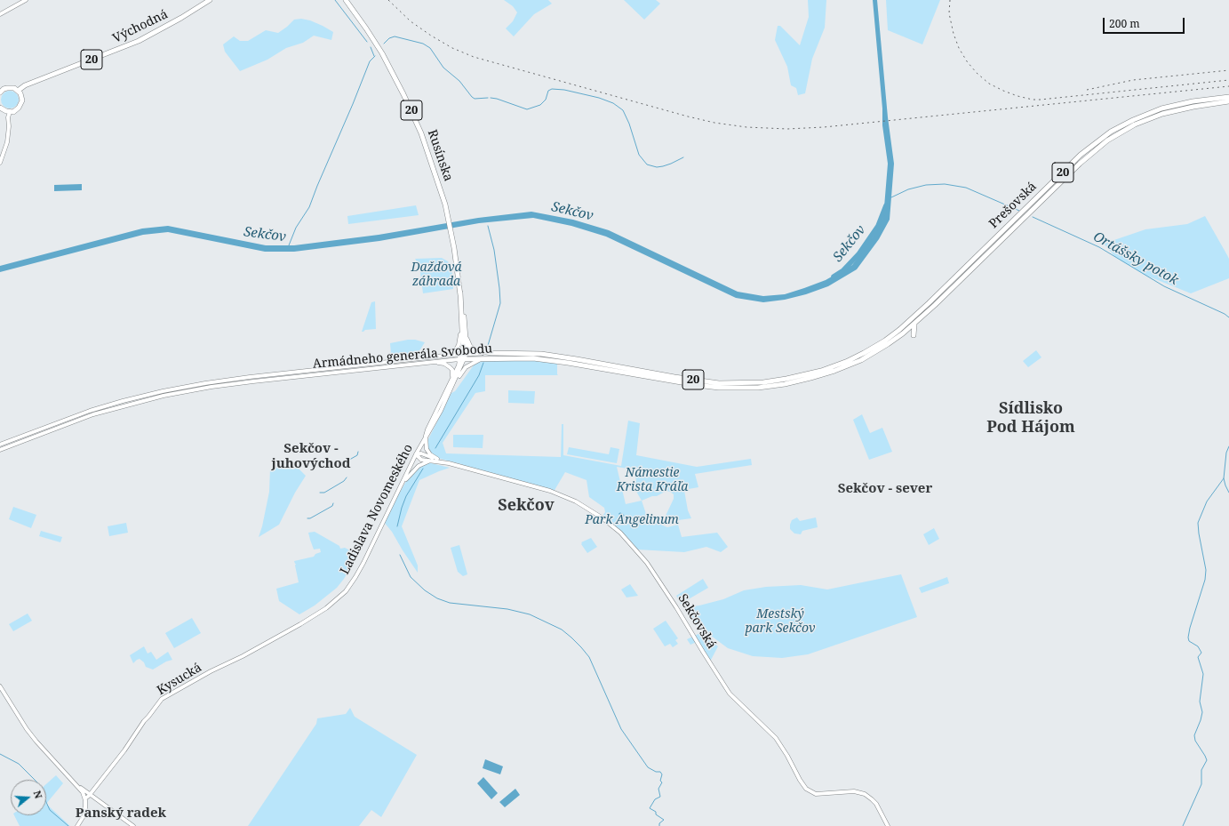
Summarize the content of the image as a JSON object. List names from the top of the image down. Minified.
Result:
{"streets":{"main road":["Východná","20","Rusínska","Prešovská","Armádneho generála Svobodu"],"street":["Ladislava Novomeského","Sekčovská","Kysucká"]},"crossings":[["Východná","20"],["Rusínska","Armádneho generála Svobodu"],["Prešovská","Armádneho generála Svobodu"],["Armádneho generála Svobodu","Ladislava Novomeského"],["Ladislava Novomeského","Sekčovská"],["Ladislava Novomeského","Kysucká"]],"districts":["Sídlisko Pod Hájom","Sekčov - juhovýchod","Sekčov - sever","Sekčov","Panský radek"],"water":["Sekčov","Ortášsky potok"],"parks":["Dažďová záhrada","Námestie Krista Kráľa","Park Angelinum","Mestský park Sekčov"],"scale_bar":"200 m","north":"right"}
